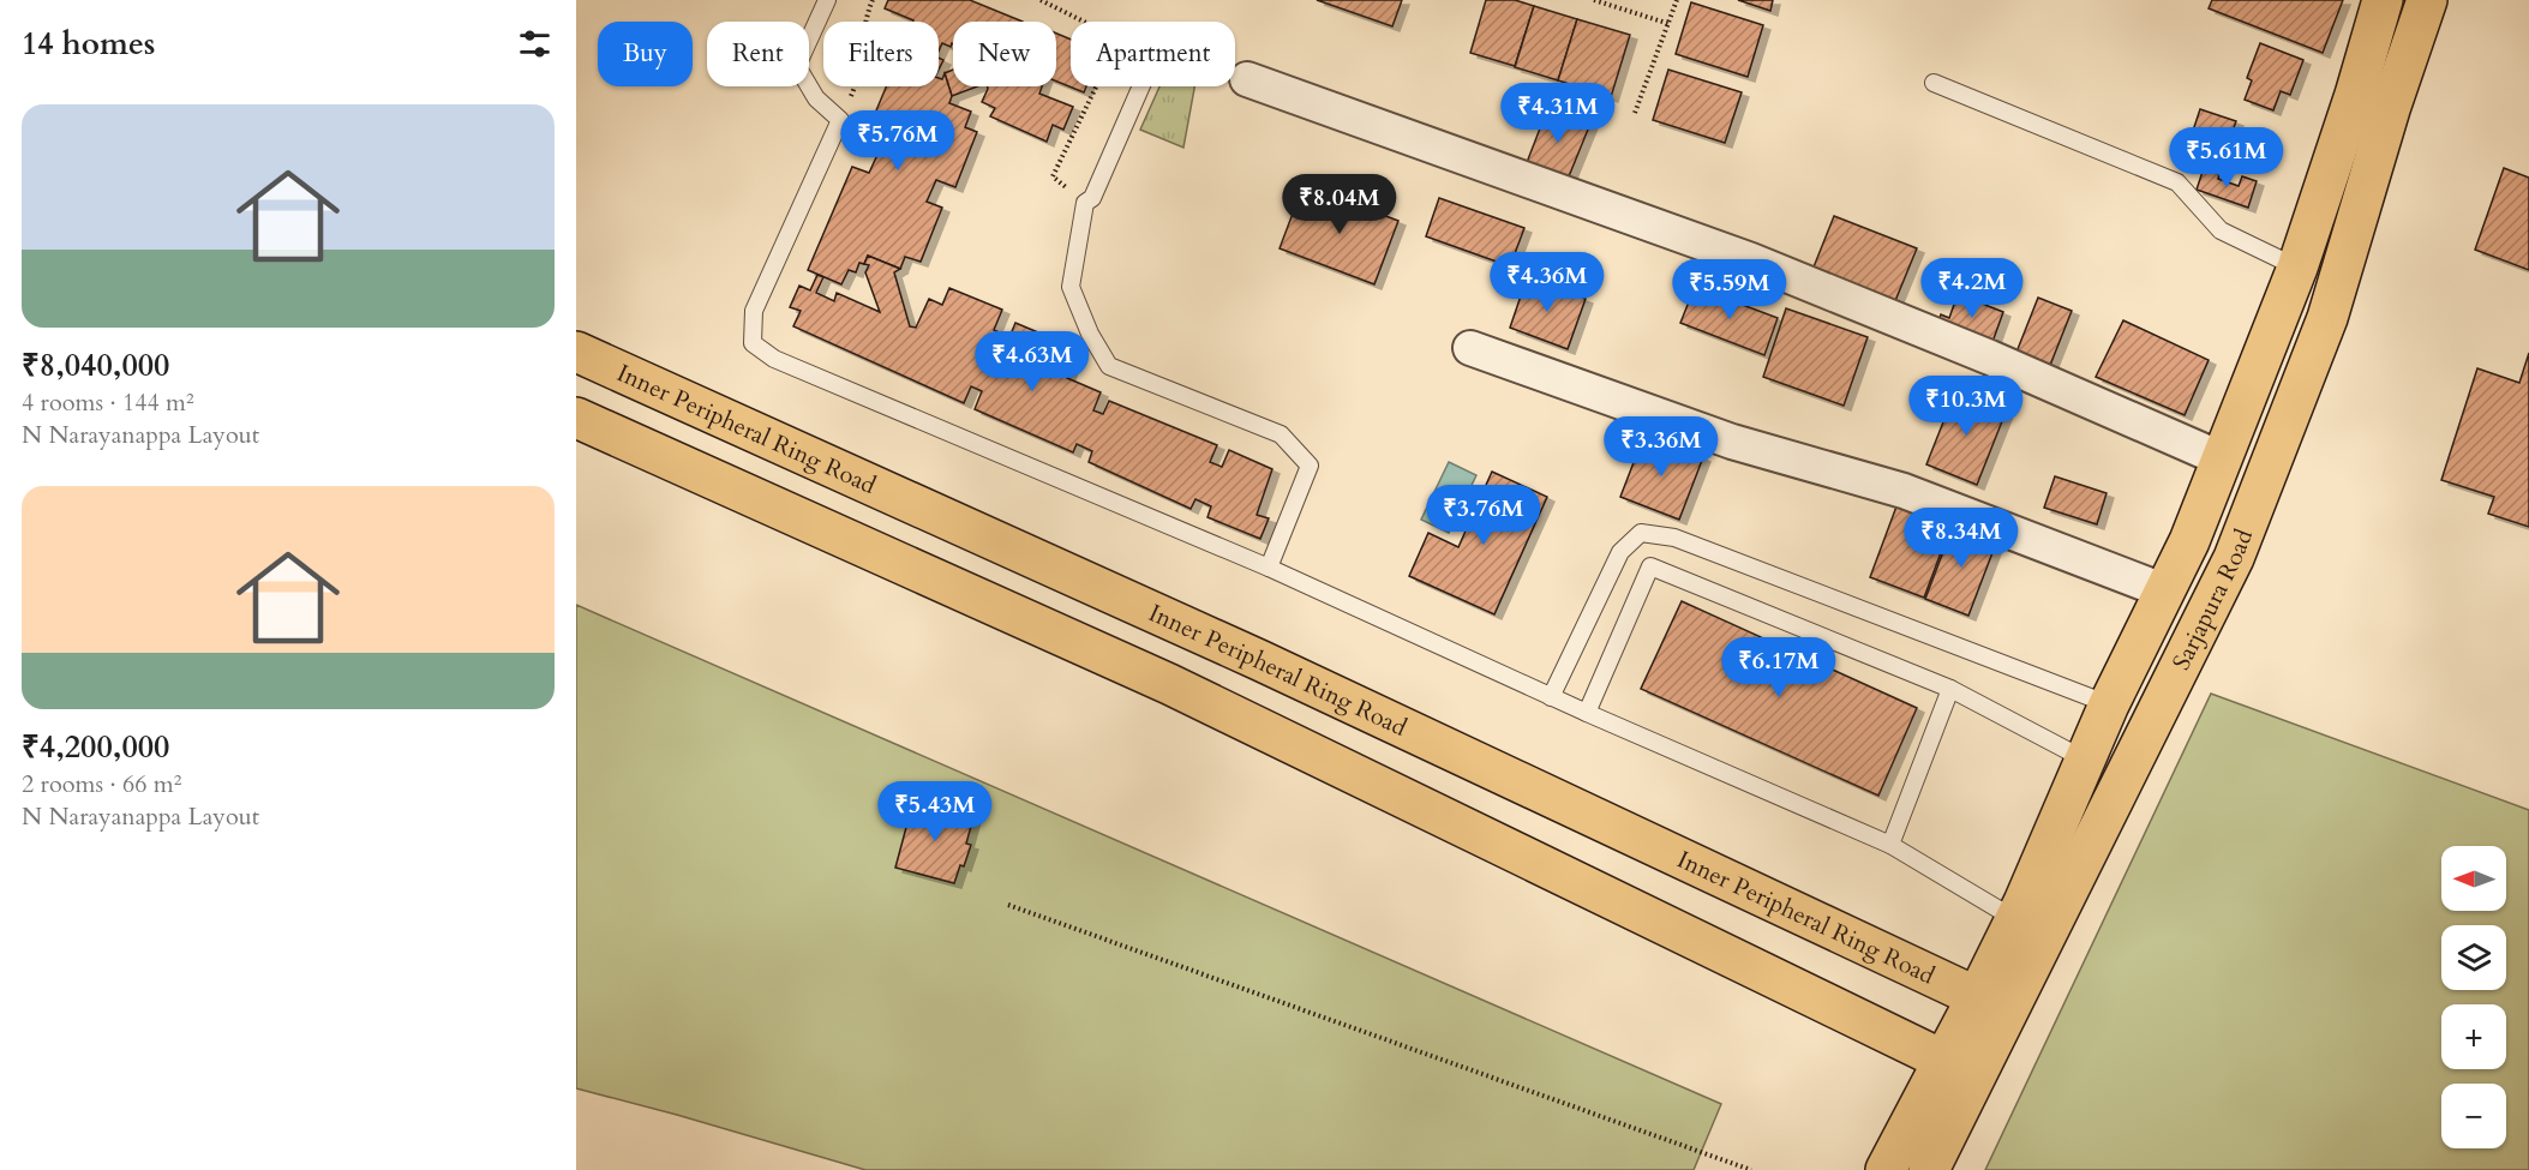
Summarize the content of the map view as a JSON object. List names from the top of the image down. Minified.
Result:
{"streets":{"main road":["Inner Peripheral Ring Road","Sarjapura Road"]},"crossings":[["Inner Peripheral Ring Road","Sarjapura Road"]],"north":"left","page":{"heading":"14 homes","chip":["Buy","Rent","Filters","New","Apartment"],"price":["₹4.31M","₹5.76M","₹5.61M","₹8.04M","₹4.36M","₹4.2M","₹5.59M","₹4.63M","₹10.3M","₹3.36M","₹3.76M","₹8.34M","₹6.17M","₹5.43M"],"list":[{"name":"₹8,040,000","note":"4 rooms · 144 m² · N Narayanappa Layout"},{"name":"₹4,200,000","note":"2 rooms · 66 m² · N Narayanappa Layout"}],"map_buttons":["+","−"]}}
